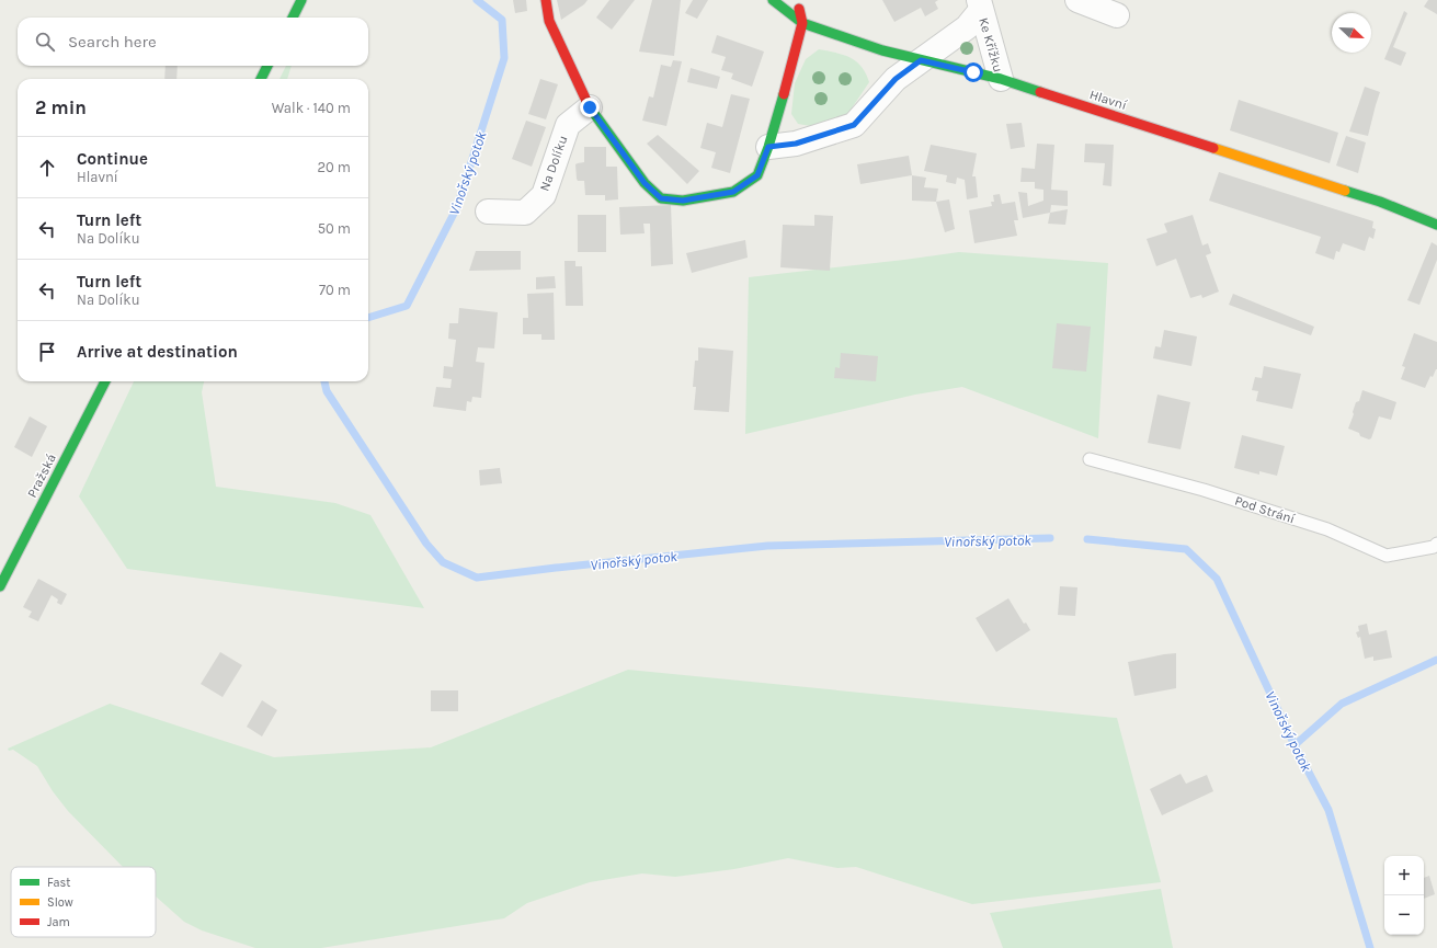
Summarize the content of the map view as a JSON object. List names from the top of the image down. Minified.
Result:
{"streets":{"street":["Ke Křížku","Hlavní","Na Dolíku","Pražská"],"lane":["Pod Strání"]},"crossings":[["Ke Křížku","Hlavní"]],"water":["Vinořský potok"],"legend":["Fast","Slow","Jam"],"north":"bottom right","page":{"search":"Search here","heading":["2 min","Walk · 140 m"],"list":[["Continue","Hlavní","20 m"],["Turn left","Na Dolíku","50 m"],["Turn left","Na Dolíku","70 m"],"Arrive at destination"],"map_buttons":["+","−"]}}
